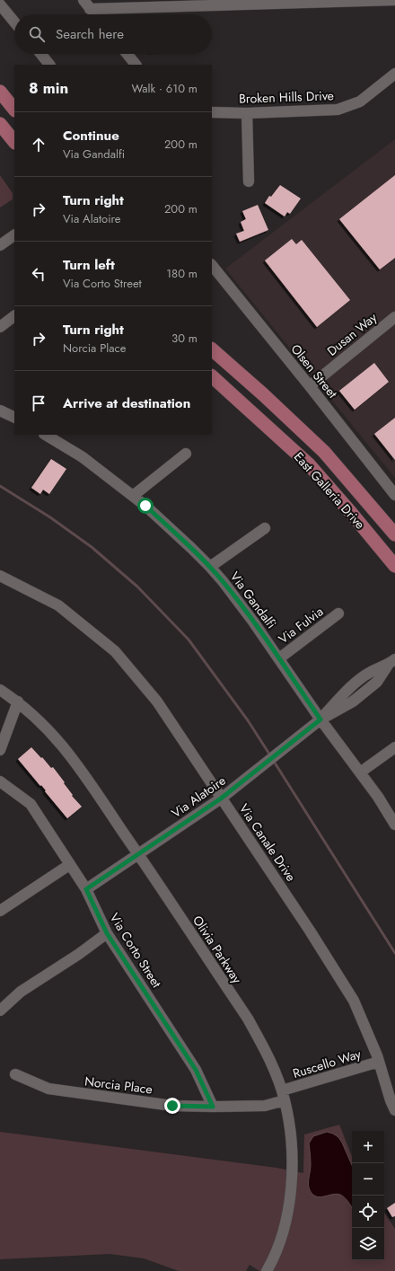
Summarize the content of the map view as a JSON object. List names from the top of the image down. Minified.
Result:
{"streets":{"main road":["East Galleria Drive"],"street":["Broken Hills Drive","Dusan Way","Olsen Street","Via Gandalfi","Via Fulvia","Via Alatoire","Via Canale Drive","Olivia Parkway","Via Corto Street","Ruscello Way","Norcia Place"]},"crossings":[["Dusan Way","Olsen Street"],["Via Gandalfi","Via Fulvia"],["Via Gandalfi","Via Alatoire"],["Via Alatoire","Via Canale Drive"],["Via Alatoire","Olivia Parkway"],["Via Alatoire","Via Corto Street"],["Via Canale Drive","Ruscello Way"],["Olivia Parkway","Ruscello Way"],["Olivia Parkway","Norcia Place"],["Via Corto Street","Norcia Place"],["Ruscello Way","Norcia Place"]],"page":{"search":"Search here","heading":["8 min","Walk · 610 m"],"list":[["Continue","Via Gandalfi","200 m"],["Turn right","Via Alatoire","200 m"],["Turn left","Via Corto Street","180 m"],["Turn right","Norcia Place","30 m"],"Arrive at destination"],"map_buttons":["+","−"]}}
